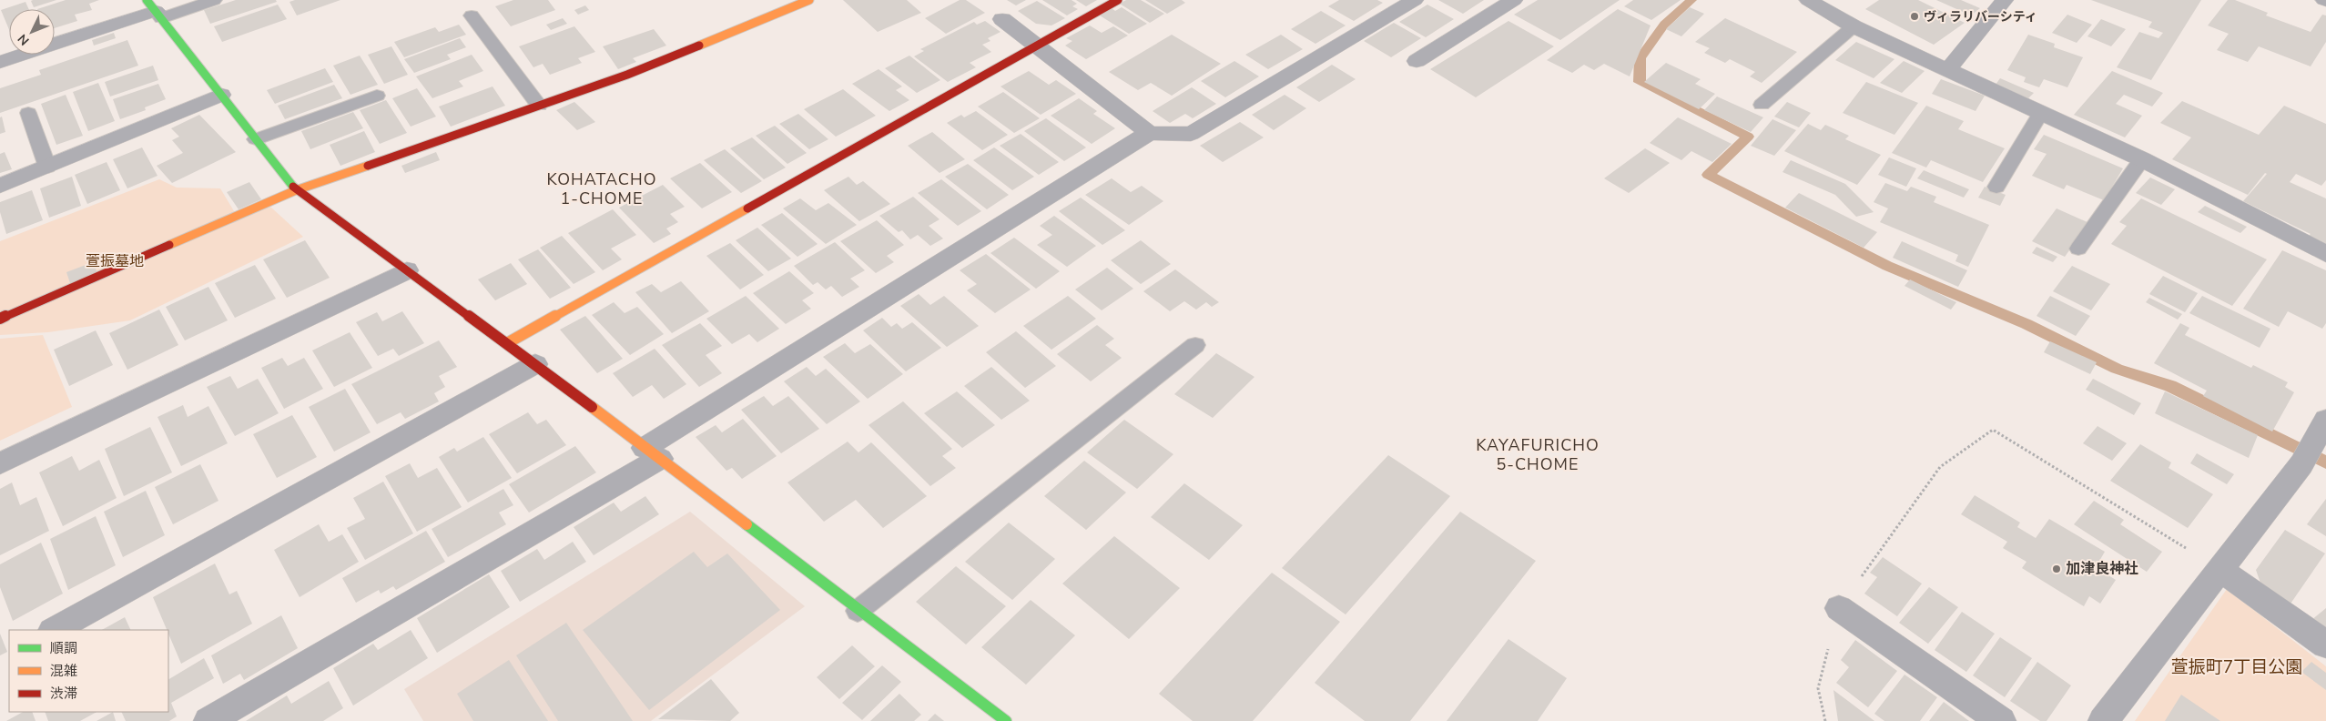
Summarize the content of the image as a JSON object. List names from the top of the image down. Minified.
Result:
{"districts":["KOHATACHO 1-CHOME","KAYAFURICHO 5-CHOME"],"parks":["萱振墓地","萱振町7丁目公園"],"places":["ヴィラリバーシティ","加津良神社"],"legend":["順調","混雑","渋滞"],"north":"bottom left"}
